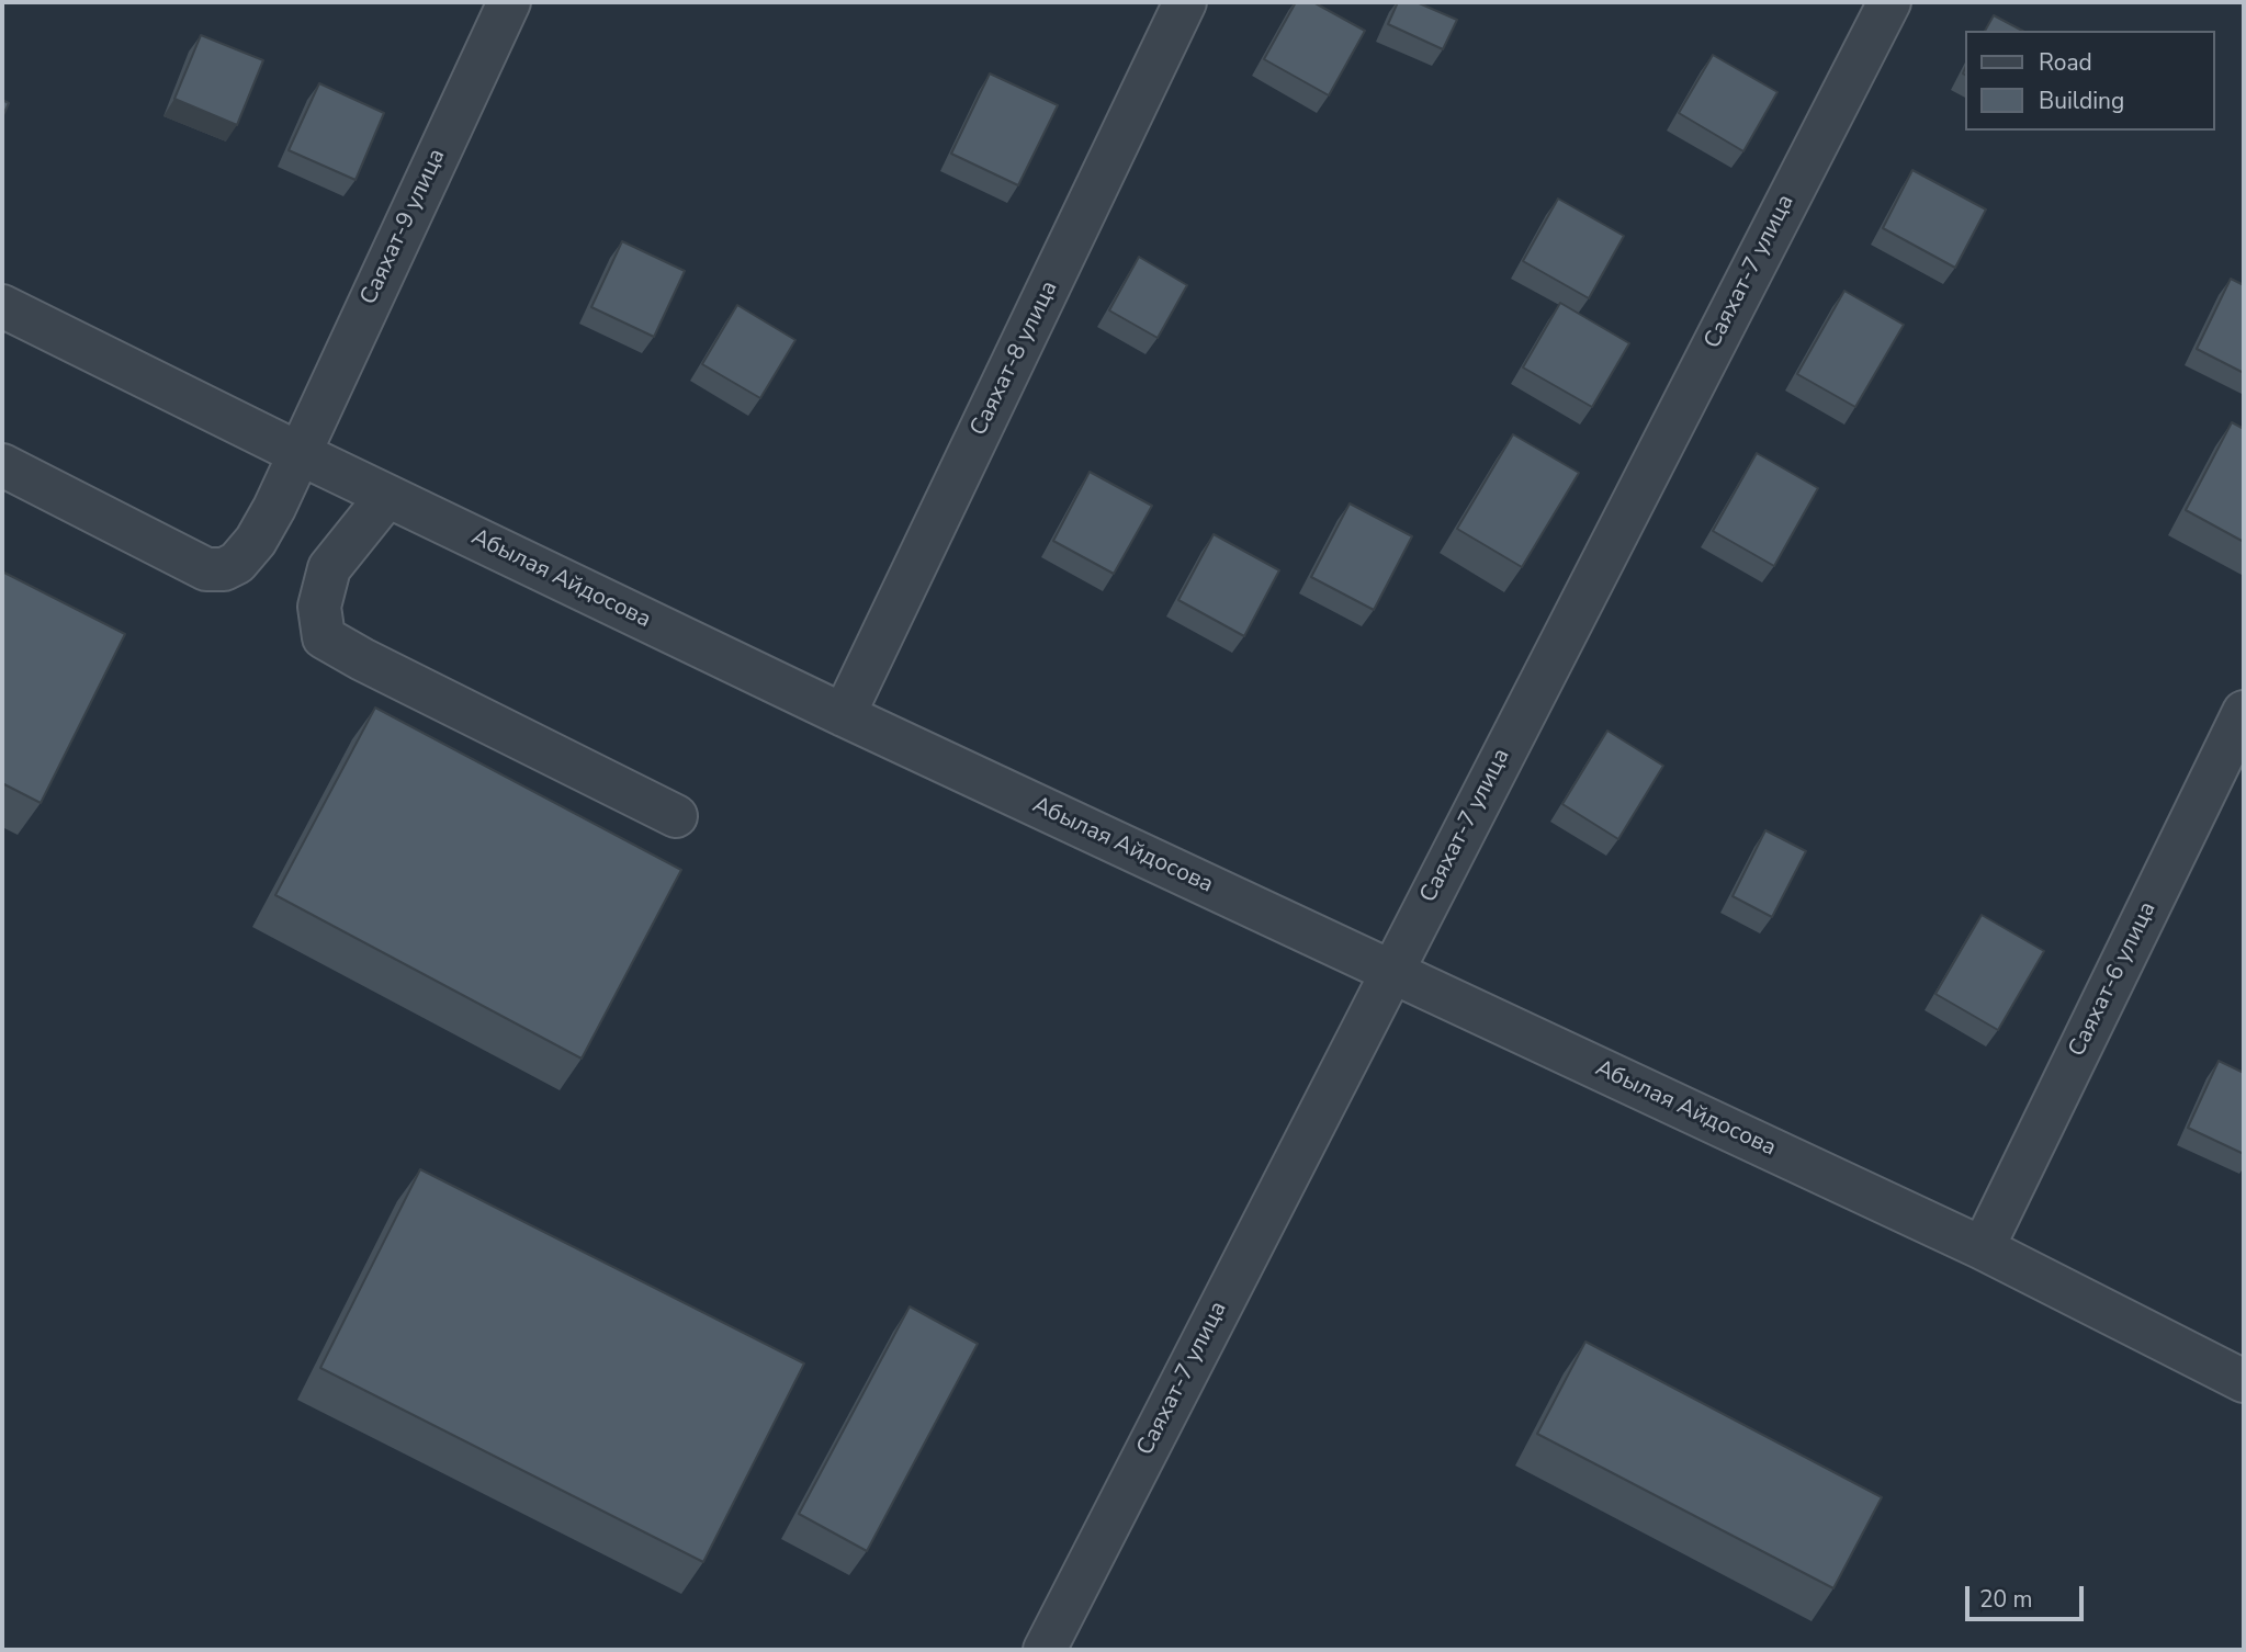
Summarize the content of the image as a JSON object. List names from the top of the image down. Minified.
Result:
{"streets":{"street":["Саяхат-9 улица","Саяхат-7 улица","Саяхат-8 улица","Абылая Айдосова","Саяхат-6 улица"]},"crossings":[["Саяхат-9 улица","Абылая Айдосова"],["Саяхат-7 улица","Абылая Айдосова"],["Саяхат-8 улица","Абылая Айдосова"],["Абылая Айдосова","Саяхат-6 улица"]],"legend":["Road","Building"],"scale_bar":"20 m"}
